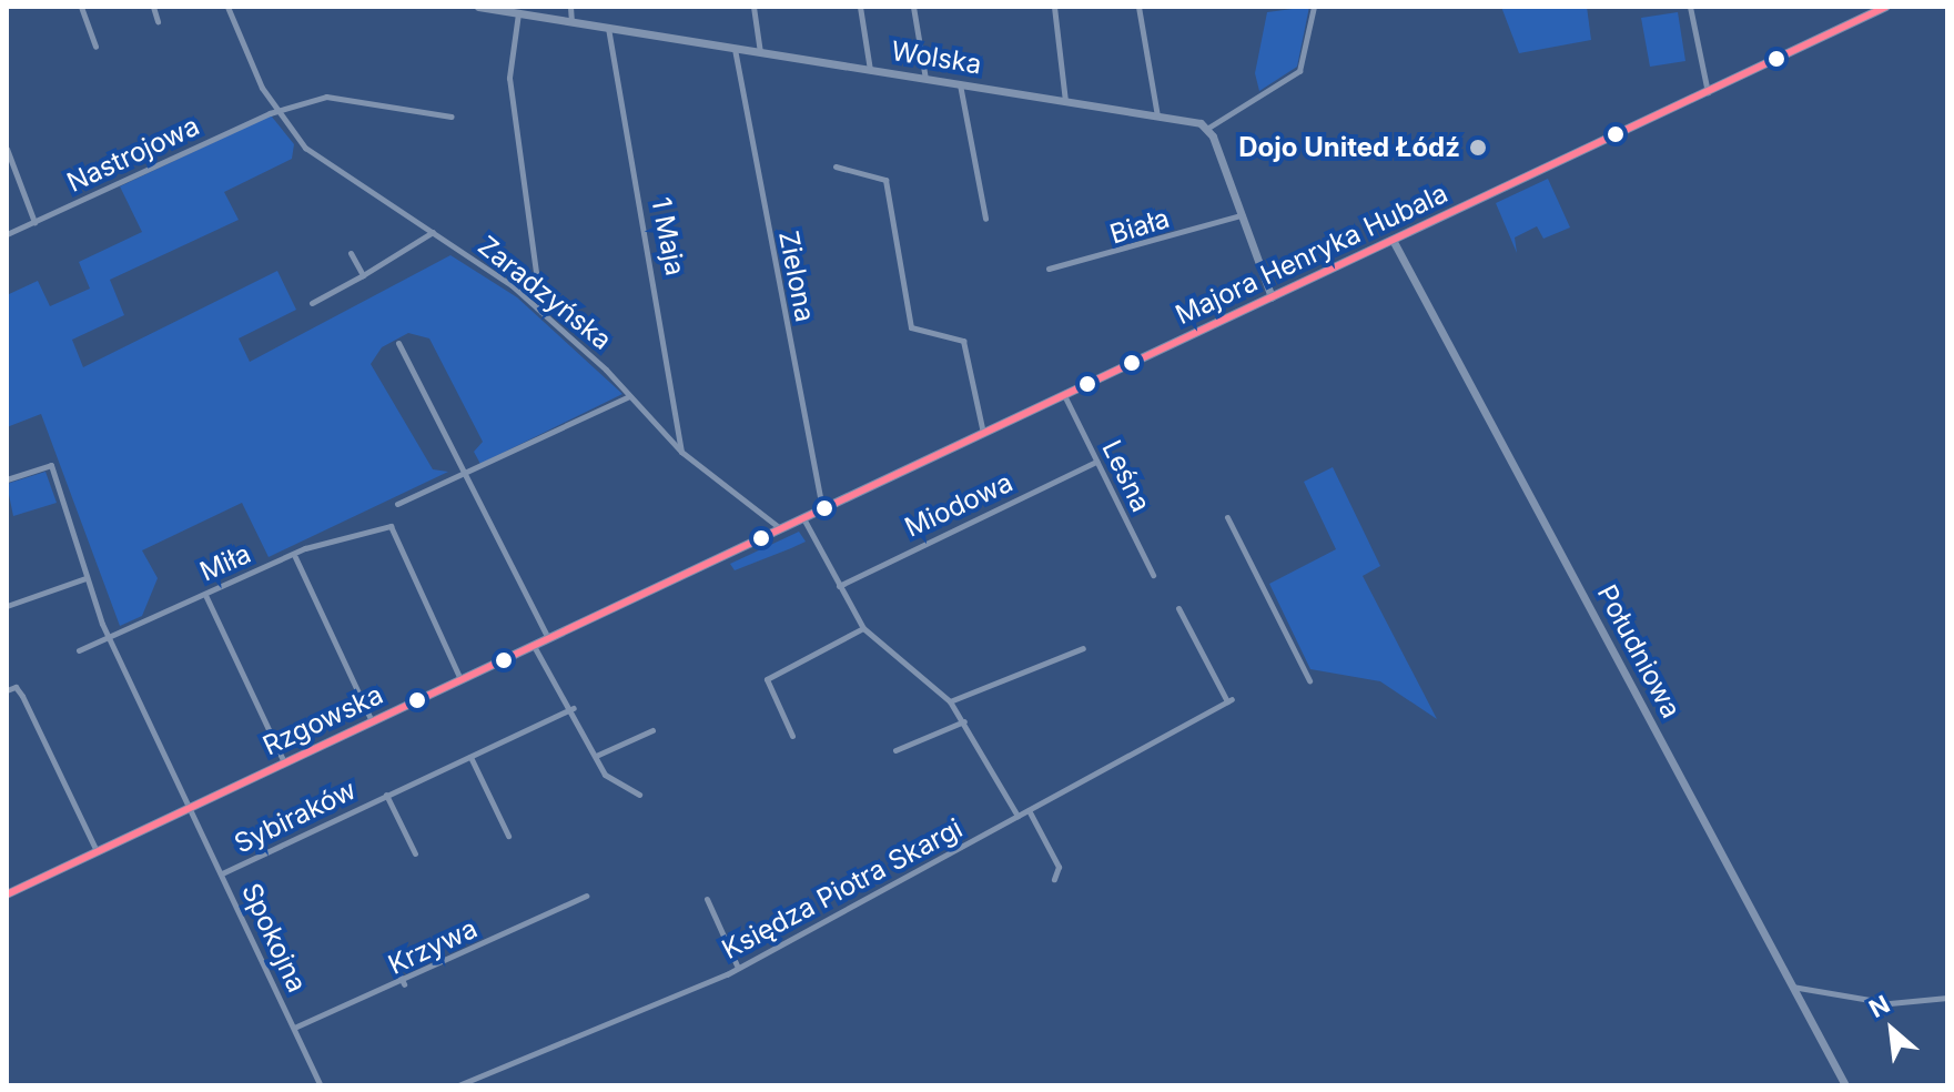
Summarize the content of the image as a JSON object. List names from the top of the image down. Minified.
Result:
{"streets":{"main road":["Majora Henryka Hubala","Rzgowska"],"street":["Wolska","Nastrojowa","Biała","1 Maja","Zielona","Zaradzyńska","Leśna","Miodowa","Miła","Południowa","Sybiraków","Księdza Piotra Skargi","Spokojna","Krzywa"]},"crossings":[["Wolska","1 Maja"],["Wolska","Zielona"],["Nastrojowa","Zaradzyńska"],["1 Maja","Zaradzyńska"],["Majora Henryka Hubala","Zielona"],["Majora Henryka Hubala","Leśna"],["Majora Henryka Hubala","Południowa"],["Majora Henryka Hubala","Rzgowska"],["Zaradzyńska","Rzgowska"],["Leśna","Miodowa"],["Miła","Rzgowska"],["Miła","Spokojna"],["Rzgowska","Spokojna"],["Sybiraków","Spokojna"],["Spokojna","Krzywa"]],"places":["Dojo United Łódź"],"north":"top left"}
